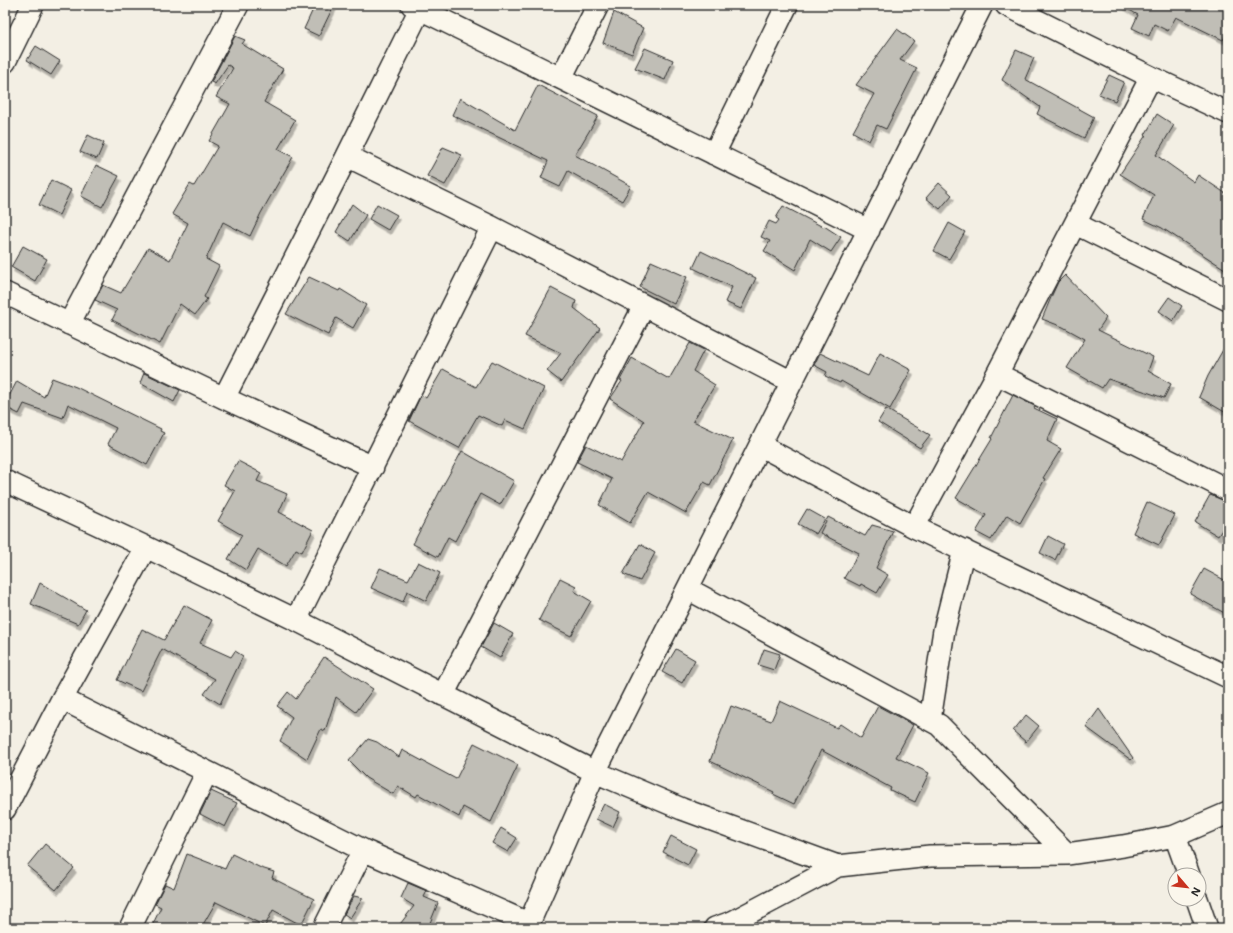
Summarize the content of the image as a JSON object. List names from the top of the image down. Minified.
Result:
{"north":"bottom right"}
